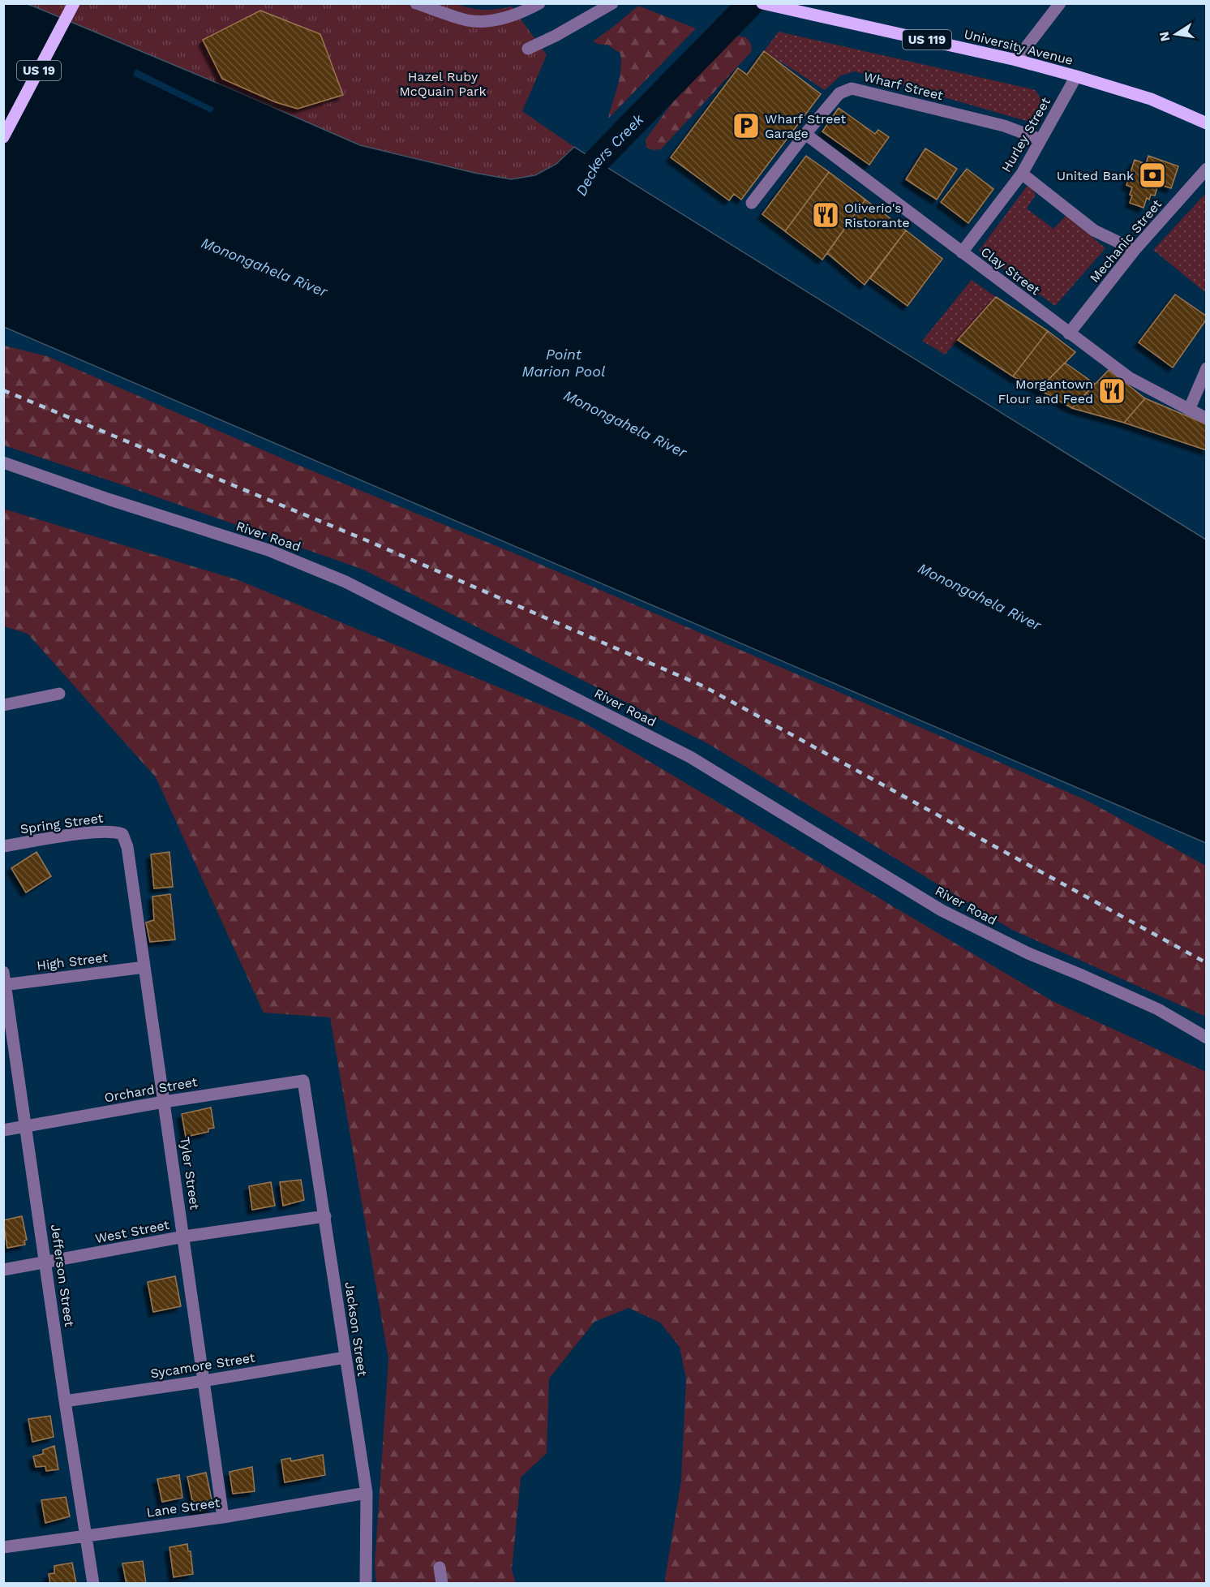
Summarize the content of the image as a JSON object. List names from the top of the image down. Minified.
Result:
{"streets":{"main road":["US 119","University Avenue","US 19"],"street":["Wharf Street","Hurley Street","Mechanic Street","Clay Street","River Road","Spring Street","High Street","Orchard Street","Tyler Street","West Street","Jefferson Street","Jackson Street","Sycamore Street","Lane Street"]},"crossings":[["University Avenue","Hurley Street"],["Wharf Street","Hurley Street"],["Wharf Street","Clay Street"],["Hurley Street","Clay Street"],["Mechanic Street","Clay Street"],["Spring Street","Tyler Street"],["High Street","Tyler Street"],["High Street","Jefferson Street"],["Orchard Street","Tyler Street"],["Orchard Street","Jefferson Street"],["Orchard Street","Jackson Street"],["Tyler Street","West Street"],["Tyler Street","Sycamore Street"],["Tyler Street","Lane Street"],["West Street","Jefferson Street"],["West Street","Jackson Street"],["Jefferson Street","Sycamore Street"],["Jefferson Street","Lane Street"],["Jackson Street","Sycamore Street"],["Jackson Street","Lane Street"]],"water":["Deckers Creek","Monongahela River","Point Marion Pool"],"parks":["Hazel Ruby McQuain Park"],"places":{"parking":["Wharf Street Garage"],"bank":["United Bank"],"restaurant":["Oliverio's Ristorante","Morgantown Flour and Feed"]},"north":"left"}
